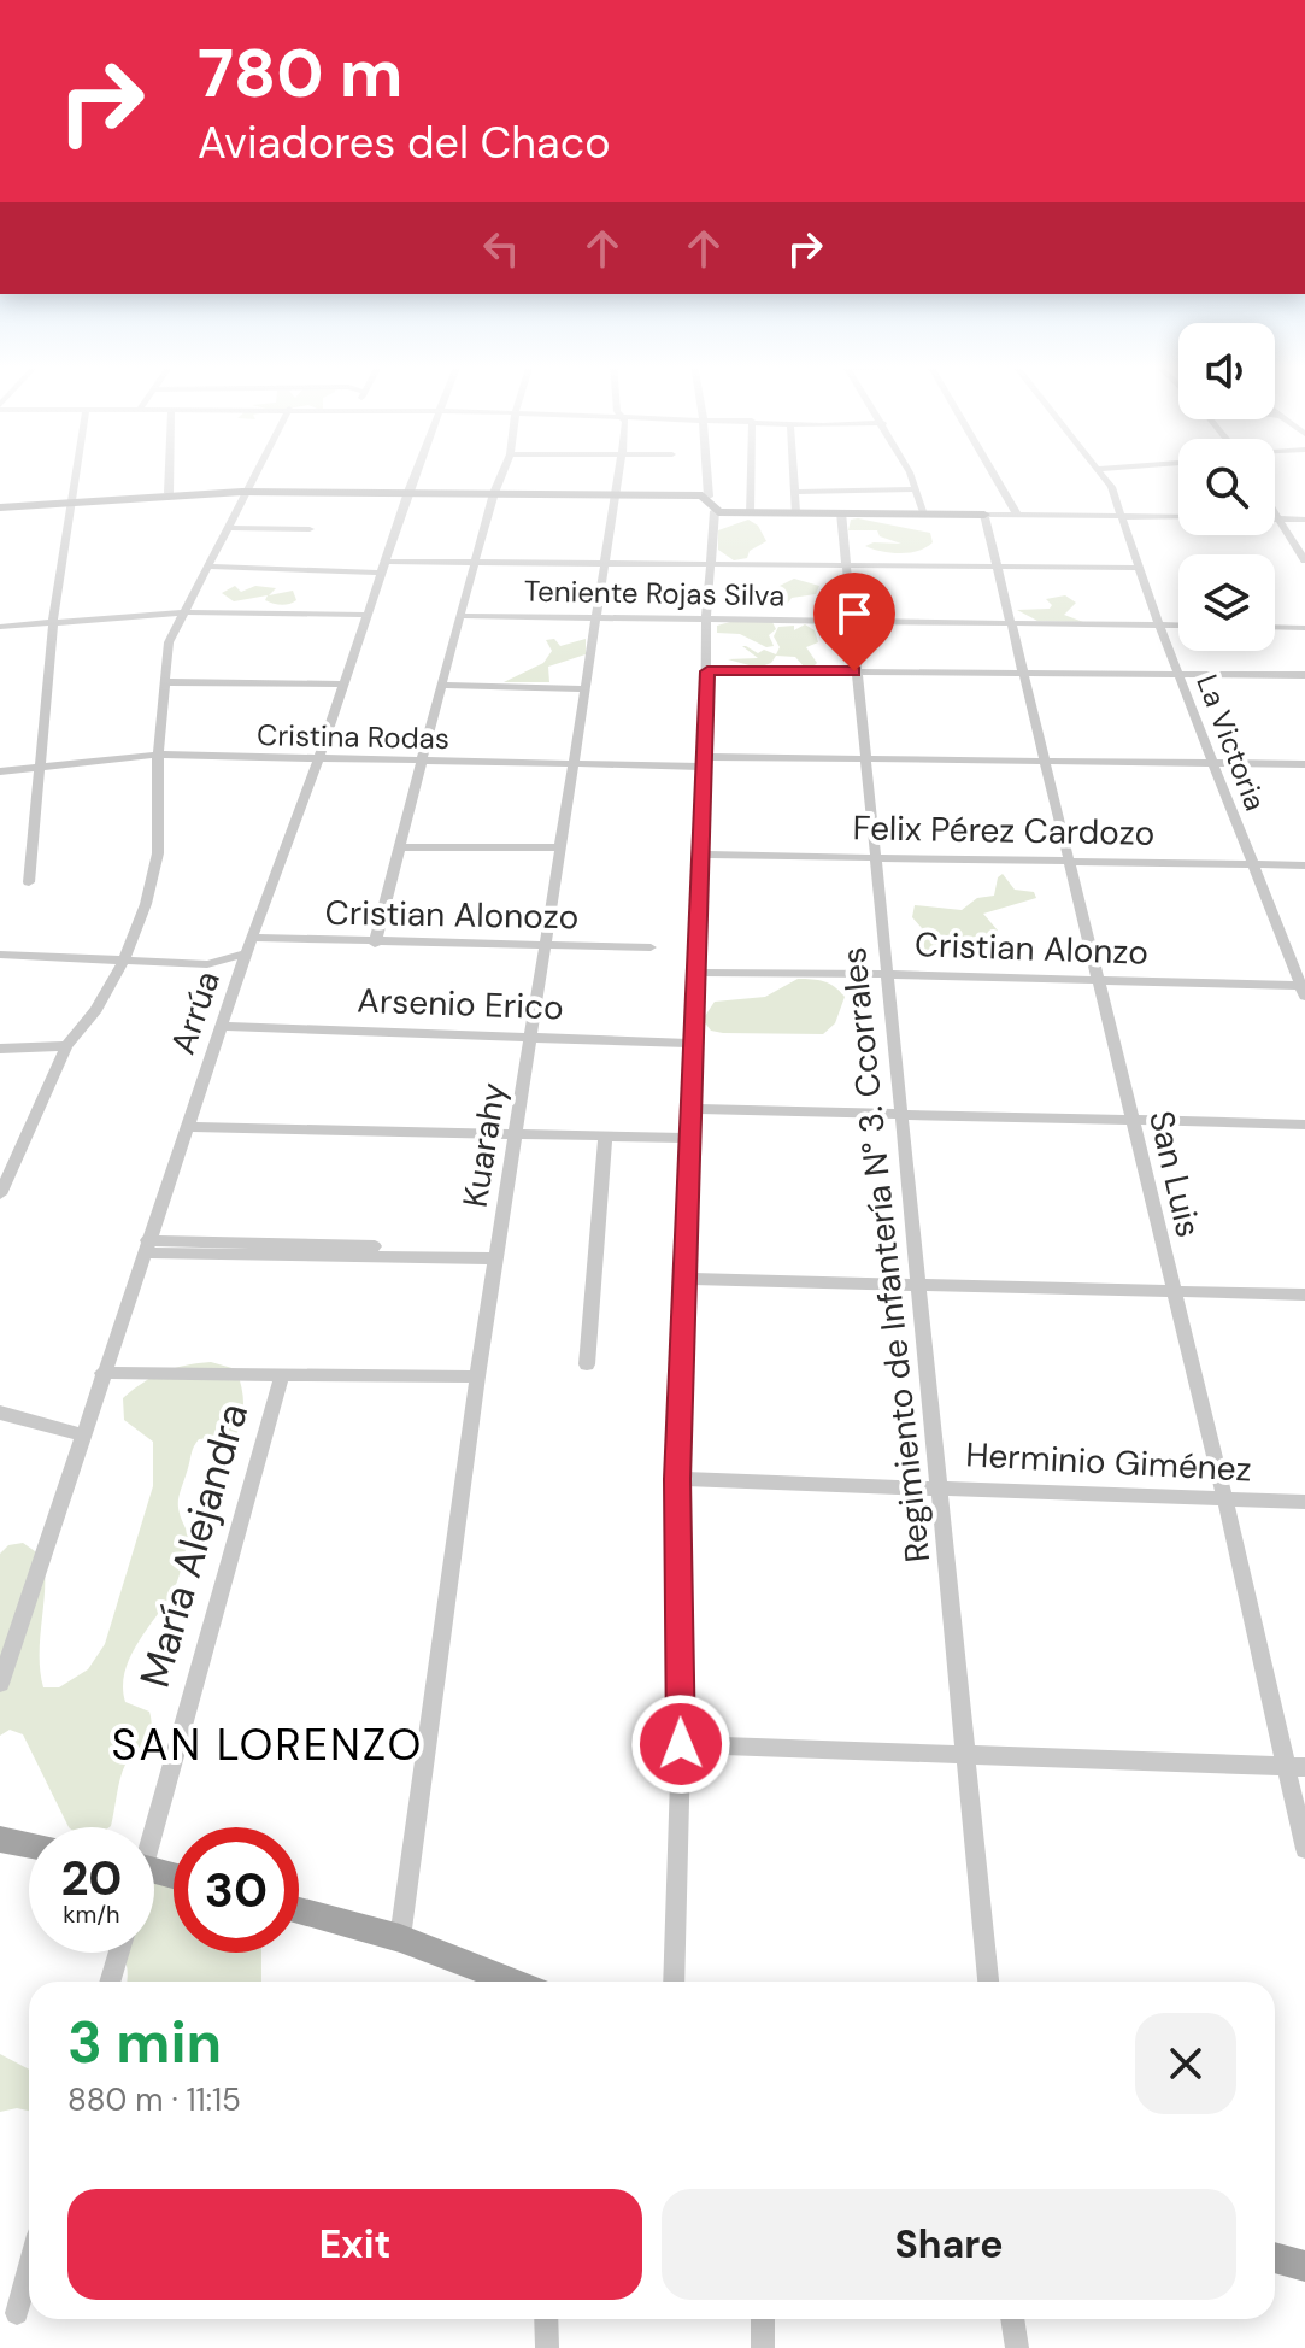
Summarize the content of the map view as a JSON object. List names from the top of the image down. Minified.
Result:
{"streets":{"street":["Teniente Rojas Silva","Cristina Rodas","La Victoria","Felix Pérez Cardozo","Cristian Alonozo","Cristian Alonzo","Arsenio Erico","Arrúa","Kuarahy","San Luis","Regimiento de Infantería N° 3. Ccorrales","Herminio Giménez","María Alejandra"]},"crossings":[["Teniente Rojas Silva","La Victoria"],["Teniente Rojas Silva","Kuarahy"],["Teniente Rojas Silva","San Luis"],["Teniente Rojas Silva","Regimiento de Infantería N° 3. Ccorrales"],["Cristina Rodas","La Victoria"],["Cristina Rodas","Arrúa"],["Cristina Rodas","Kuarahy"],["Cristina Rodas","San Luis"],["Cristina Rodas","Regimiento de Infantería N° 3. Ccorrales"],["La Victoria","Felix Pérez Cardozo"],["La Victoria","Cristian Alonzo"],["Felix Pérez Cardozo","San Luis"],["Felix Pérez Cardozo","Regimiento de Infantería N° 3. Ccorrales"],["Cristian Alonozo","Arrúa"],["Cristian Alonozo","Kuarahy"],["Cristian Alonzo","San Luis"],["Cristian Alonzo","Regimiento de Infantería N° 3. Ccorrales"],["Arsenio Erico","Arrúa"],["Arsenio Erico","Kuarahy"],["San Luis","Herminio Giménez"],["Regimiento de Infantería N° 3. Ccorrales","Herminio Giménez"]],"districts":["SAN LORENZO"],"page":{"turn":["780 m","Aviadores del Chaco"],"speed":"20 km/h","limit":"30","heading":["3 min","880 m · 11:15"],"buttons":["Exit","Share"]}}
